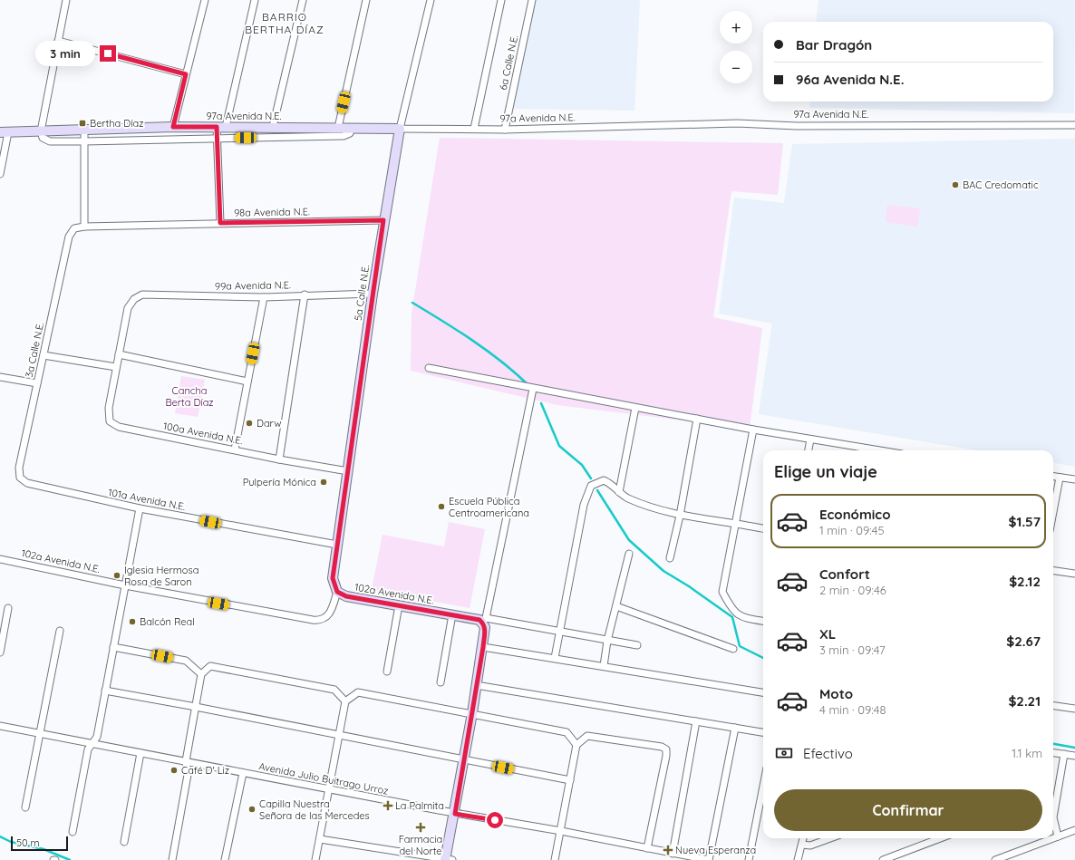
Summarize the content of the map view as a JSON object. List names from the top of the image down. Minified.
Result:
{"streets":{"street":["6a Calle N.E.","97a Avenida N.E.","98a Avenida N.E.","99a Avenida N.E.","5a Calle N.E.","3a Calle N.E.","100a Avenida N.E.","101a Avenida N.E.","102a Avenida N.E.","Avenida Julio Buitrago Urroz"]},"crossings":[["6a Calle N.E.","97a Avenida N.E."],["97a Avenida N.E.","5a Calle N.E."],["98a Avenida N.E.","5a Calle N.E."],["98a Avenida N.E.","3a Calle N.E."],["99a Avenida N.E.","5a Calle N.E."],["5a Calle N.E.","100a Avenida N.E."],["5a Calle N.E.","101a Avenida N.E."],["5a Calle N.E.","102a Avenida N.E."],["3a Calle N.E.","101a Avenida N.E."]],"districts":["BARRIO BERTHA DÍAZ"],"parks":["Cancha Berta Díaz"],"places":{"transit":["Bertha Díaz"],"other":["BAC Credomatic","Darw","Pulpería Mónica","Escuela Pública Centroamericana","Iglesia Hermosa Rosa de Saron","Balcón Real","Café D' Liz","Capilla Nuestra Señora de las Mercedes"],"health":["La Palmita","Farmacia del Norte","Nueva Esperanza"]},"scale_bar":"50 m","page":{"map_buttons":["+","−"],"banner":["Bar Dragón","96a Avenida N.E."],"bubble":"3 min","heading":"Elige un viaje","list":[{"name":"Económico","note":"1 min · 09:45","value":"$1.57"},{"name":"Confort","note":"2 min · 09:46","value":"$2.12"},{"name":"XL","note":"3 min · 09:47","value":"$2.67"},{"name":"Moto","note":"4 min · 09:48","value":"$2.21"}],"pay":["Efectivo","1.1 km"],"buttons":"Confirmar","scale":"50 m"}}
